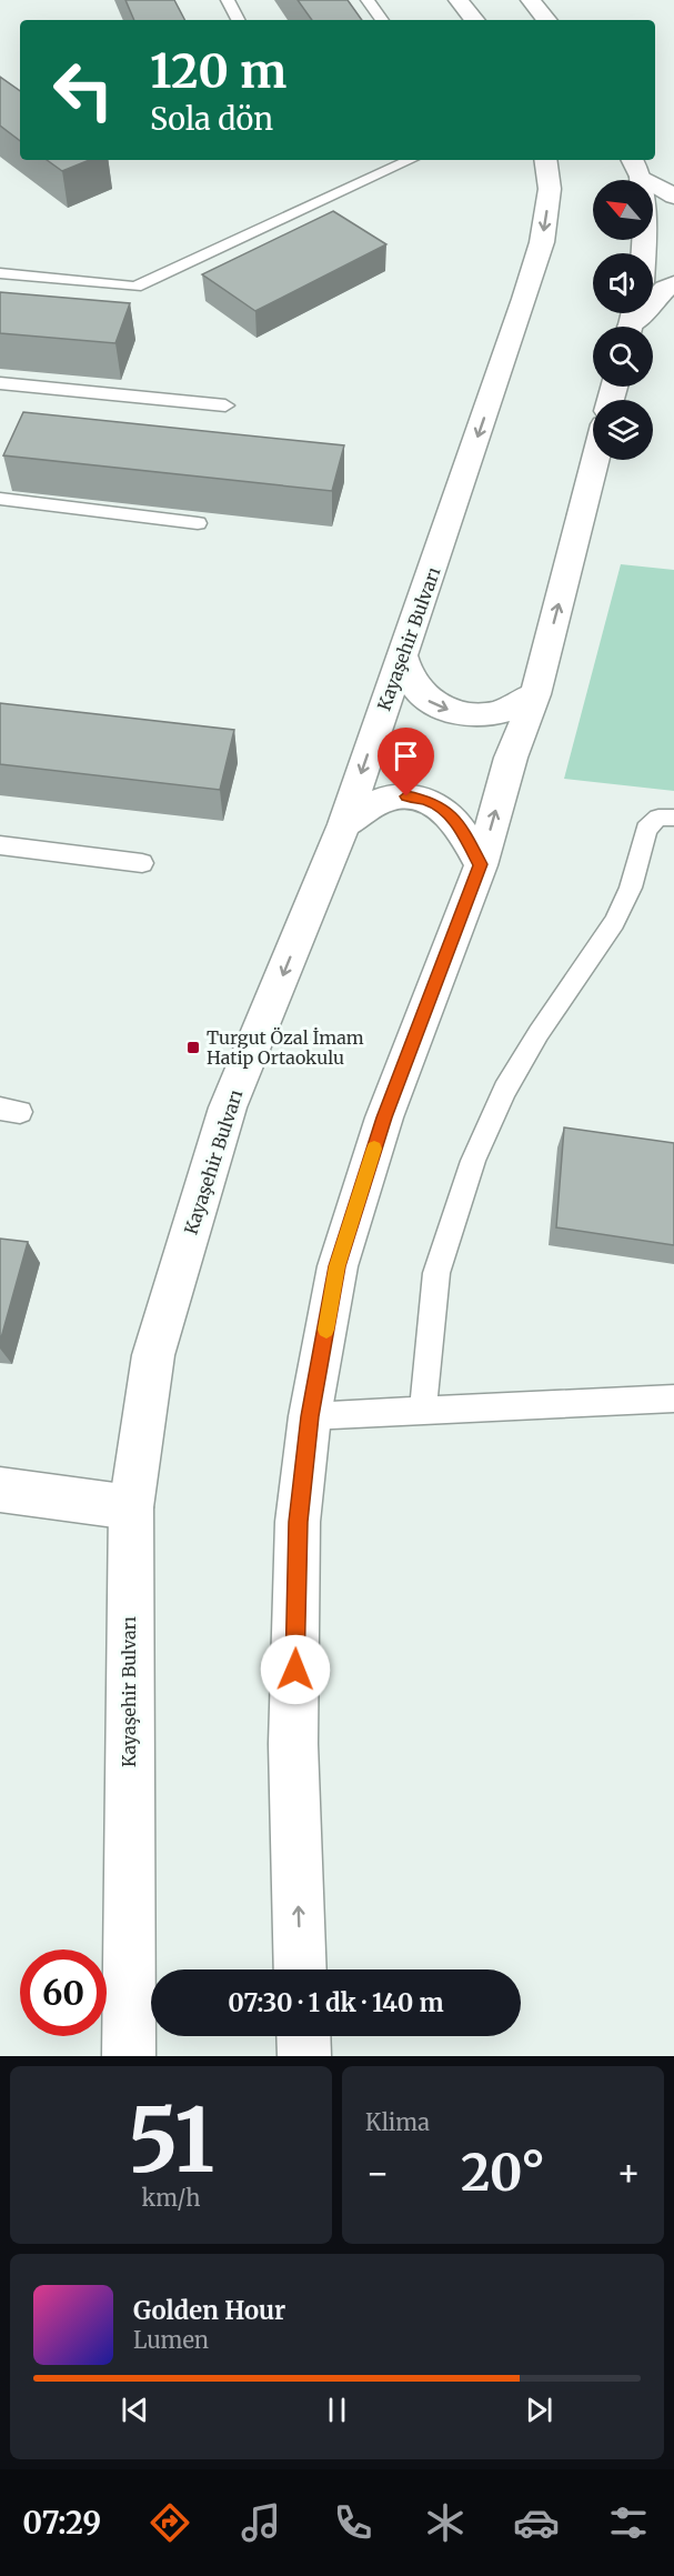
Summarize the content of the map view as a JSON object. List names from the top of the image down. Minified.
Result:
{"streets":{"main road":["Kayaşehir Bulvarı"]},"places":{"transit":["Turgut Özal İmam Hatip Ortaokulu"]},"north":"top left","page":{"turn":["120 m","Sola dön"],"limit":"60","trip":"07:30 · 1 dk · 140 m","tile":[["51","km/h"],"Klima"],"heat":["−","20°","+"],"song":["Golden Hour","Lumen"],"tabs":"07:29"}}
